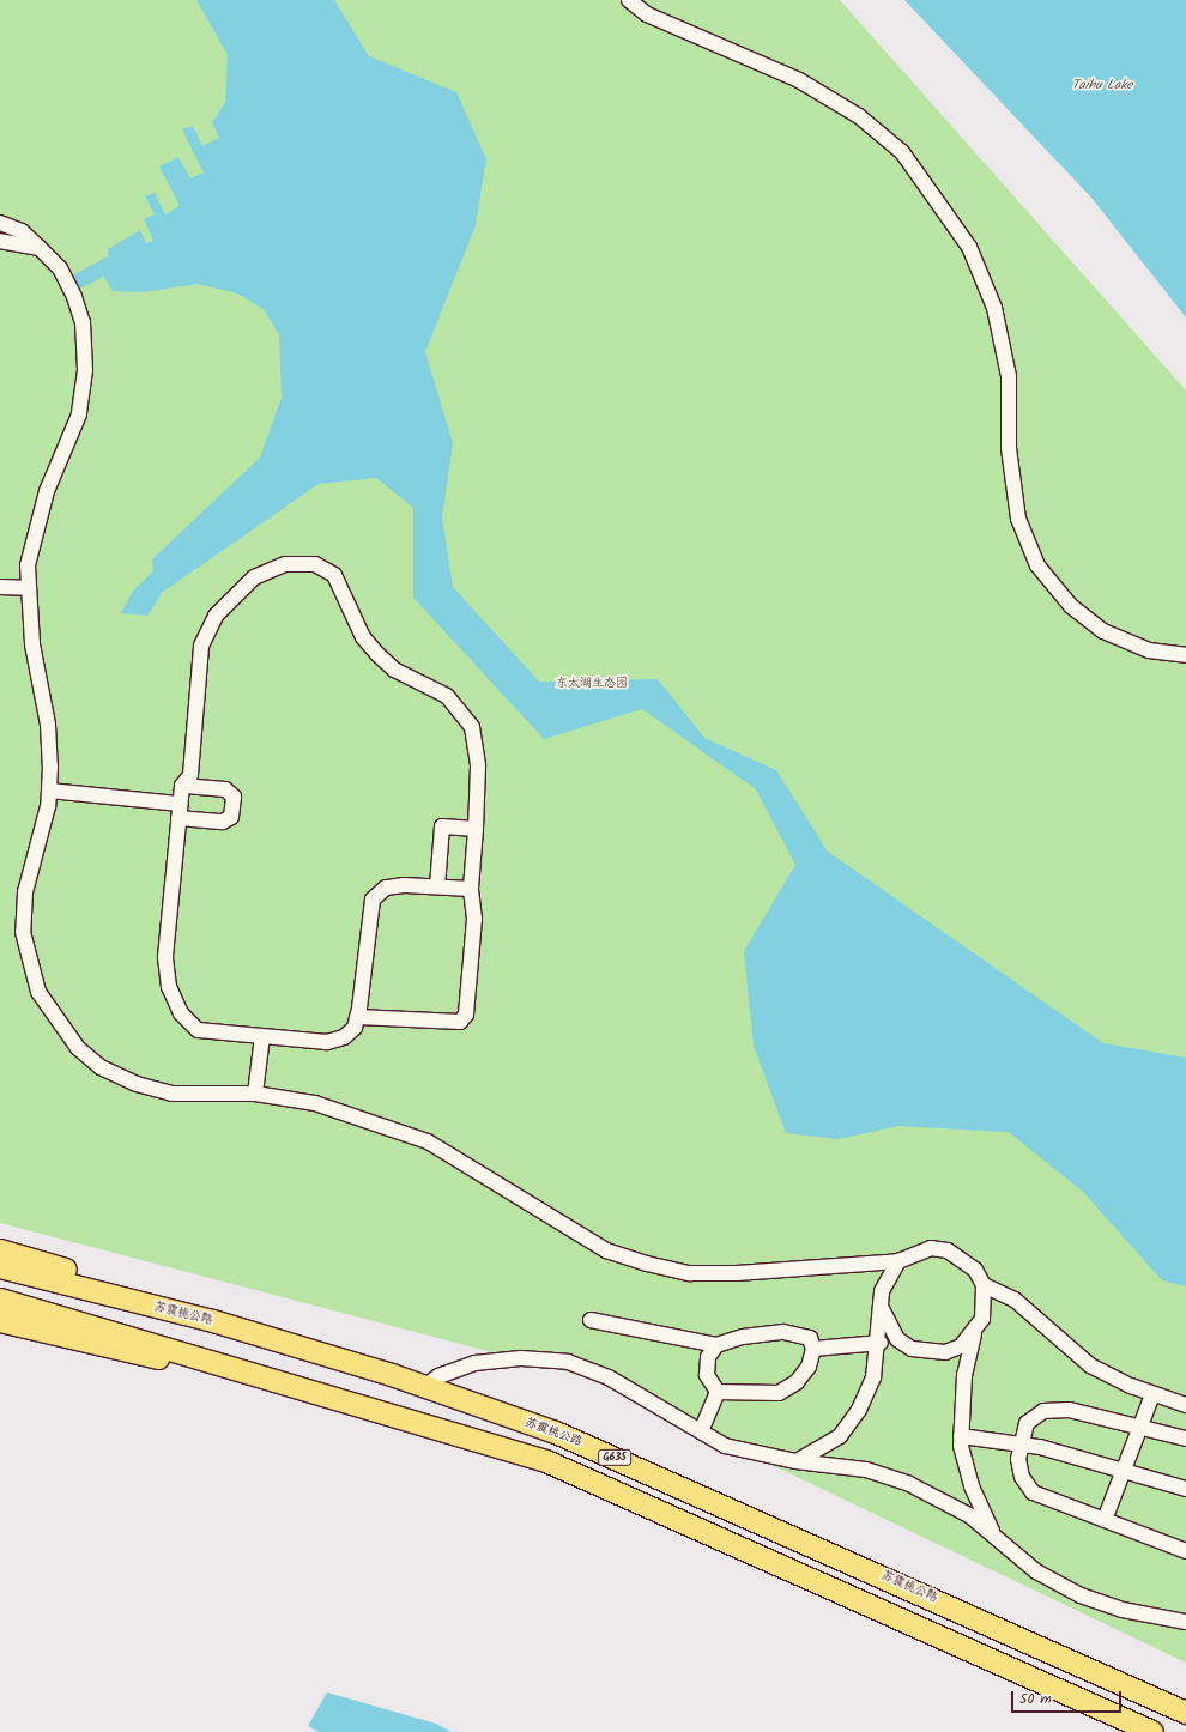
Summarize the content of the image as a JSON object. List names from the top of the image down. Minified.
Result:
{"streets":{"highway":["苏震桃公路","G635"]},"water":["Taihu Lake"],"parks":["东太湖生态园"],"scale_bar":"50 m"}
